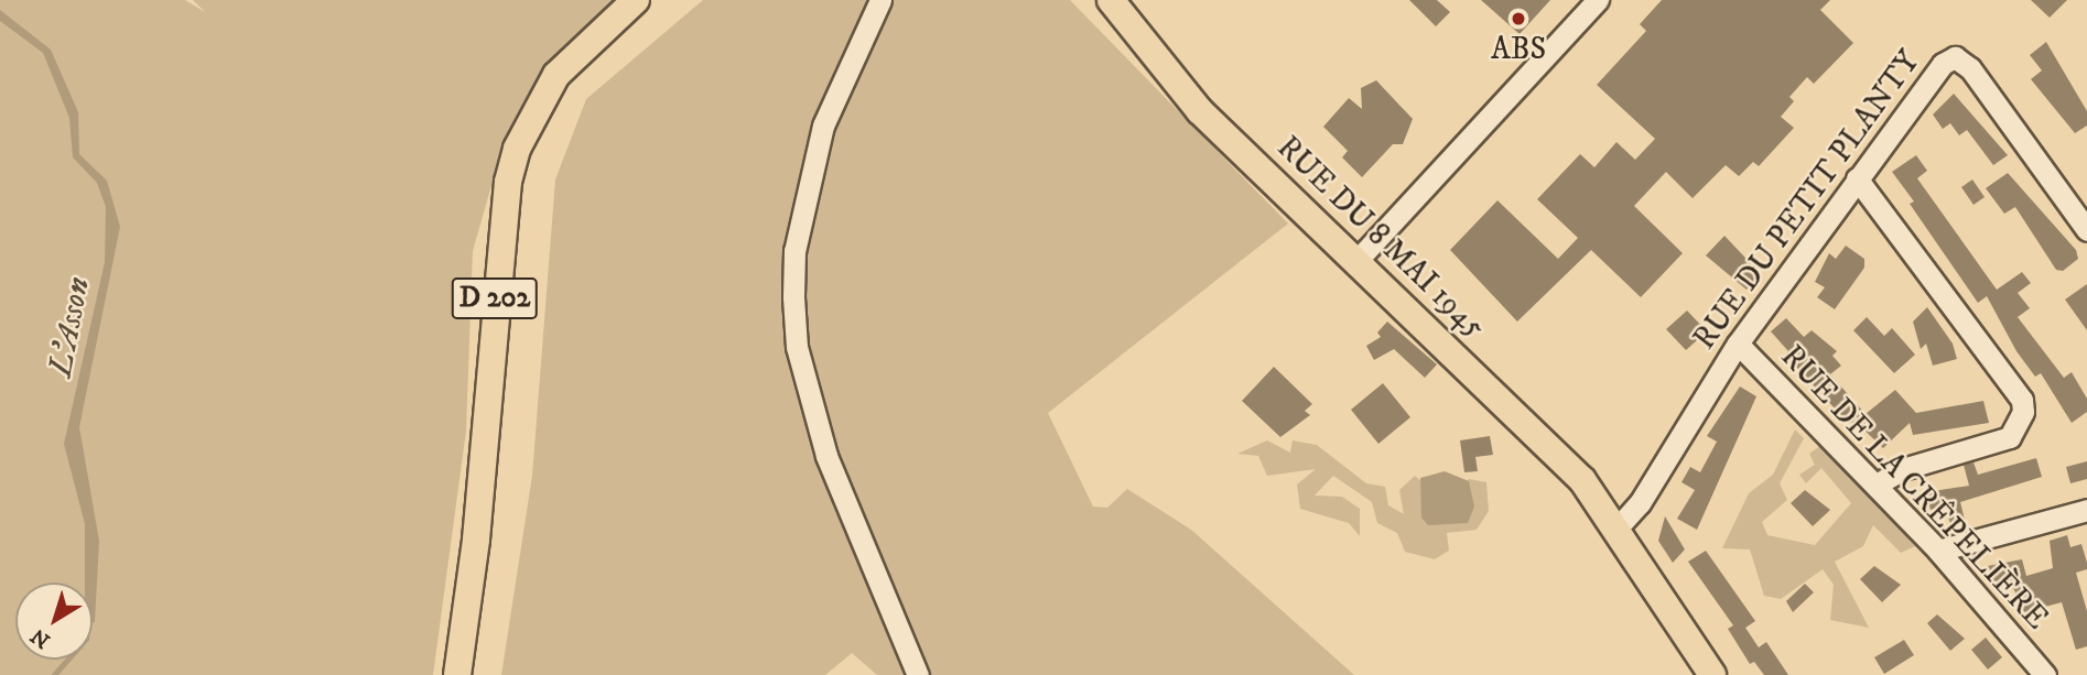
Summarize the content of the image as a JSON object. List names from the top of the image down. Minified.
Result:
{"streets":{"main road":["RUE DU 8 MAI 1945","D 202"],"street":["RUE DU PETIT PLANTY","RUE DE LA CRÊPELIÈRE"]},"crossings":[["RUE DU PETIT PLANTY","RUE DU 8 MAI 1945"],["RUE DU PETIT PLANTY","RUE DE LA CRÊPELIÈRE"]],"water":["L'Asson"],"places":["ABS"],"north":"bottom left"}
